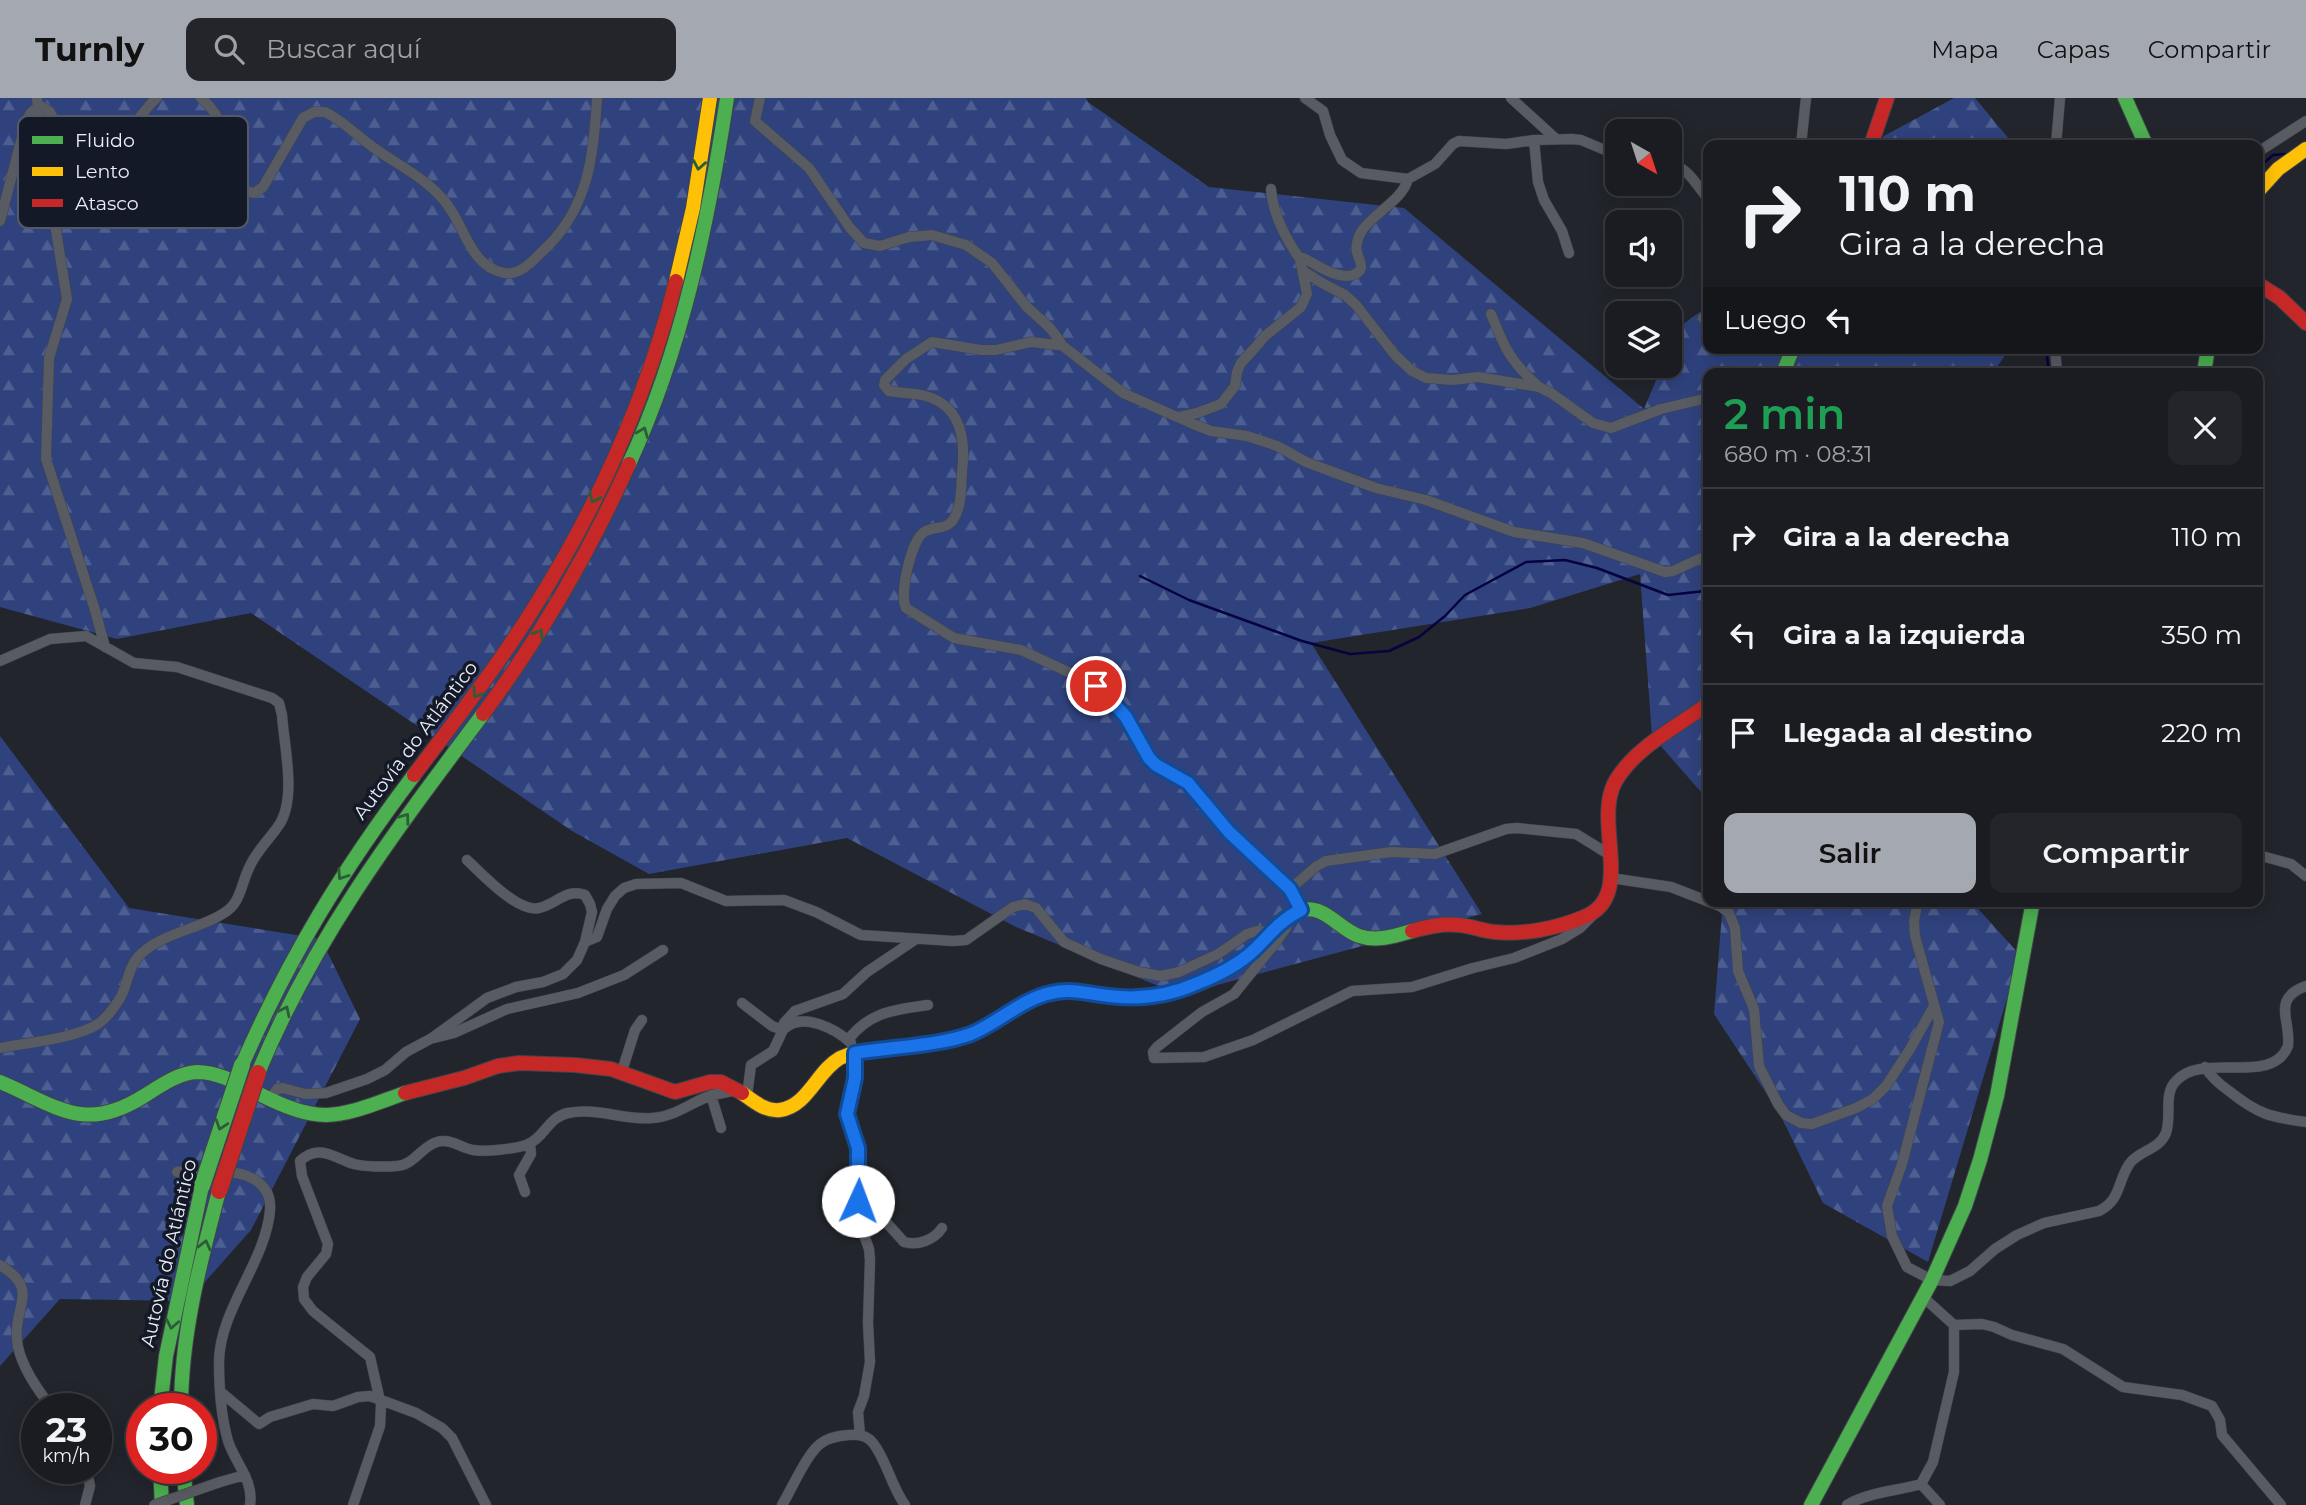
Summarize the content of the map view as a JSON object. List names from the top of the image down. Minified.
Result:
{"streets":{"main road":["Autovía do Atlántico"]},"legend":["Fluido","Lento","Atasco"],"north":"bottom right","page":{"header":"Turnly","search":"Buscar aquí","nav":["Mapa","Capas","Compartir"],"turn":["110 m","Gira a la derecha"],"then":"Luego","heading":["2 min","680 m · 08:31"],"list":[{"name":"Gira a la derecha","value":"110 m"},{"name":"Gira a la izquierda","value":"350 m"},{"name":"Llegada al destino","value":"220 m"}],"buttons":["Salir","Compartir"],"speed":"23 km/h","limit":"30"}}
